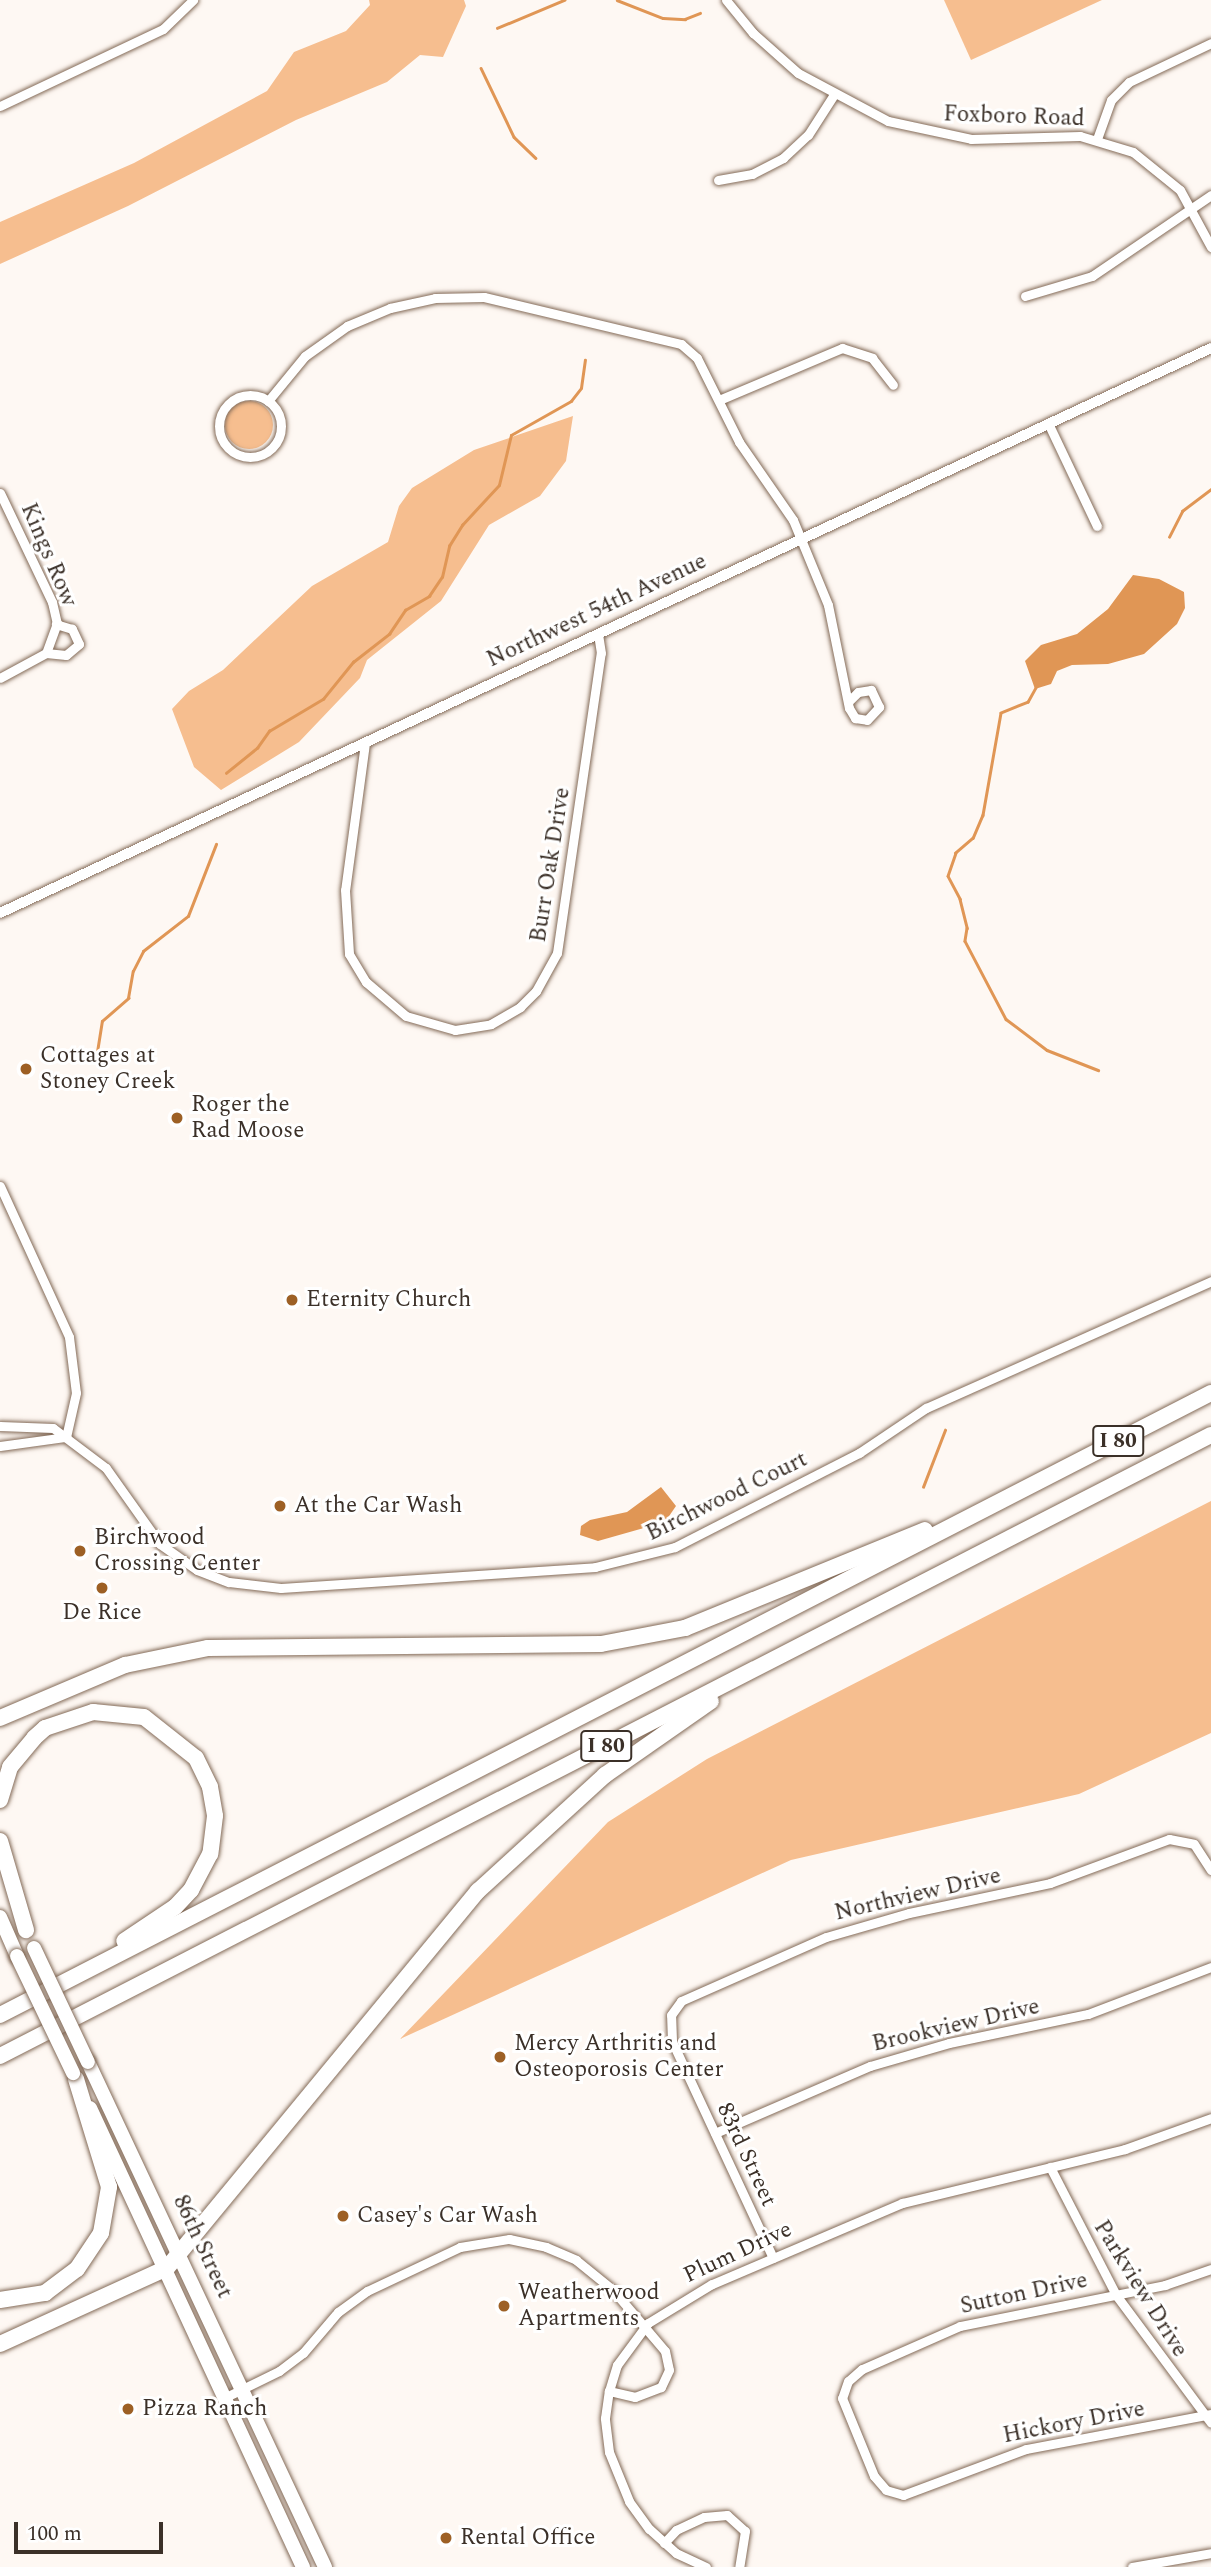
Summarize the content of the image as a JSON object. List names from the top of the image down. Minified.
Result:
{"streets":{"highway":["I 80"],"main road":["86th Street"],"street":["Foxboro Road","Kings Row","Northwest 54th Avenue","Burr Oak Drive","Birchwood Court","Northview Drive","Brookview Drive","83rd Street","Plum Drive","Parkview Drive","Sutton Drive","Hickory Drive"]},"crossings":[["Northwest 54th Avenue","Burr Oak Drive"],["Northview Drive","83rd Street"],["Brookview Drive","83rd Street"],["83rd Street","Plum Drive"],["Plum Drive","Parkview Drive"],["Parkview Drive","Sutton Drive"],["Parkview Drive","Hickory Drive"],["Sutton Drive","Hickory Drive"]],"places":["Cottages at Stoney Creek","Roger the Rad Moose","Eternity Church","At the Car Wash","Birchwood Crossing Center","De Rice","Mercy Arthritis and Osteoporosis Center","Casey's Car Wash","Weatherwood Apartments","Pizza Ranch","Rental Office"],"scale_bar":"100 m"}
